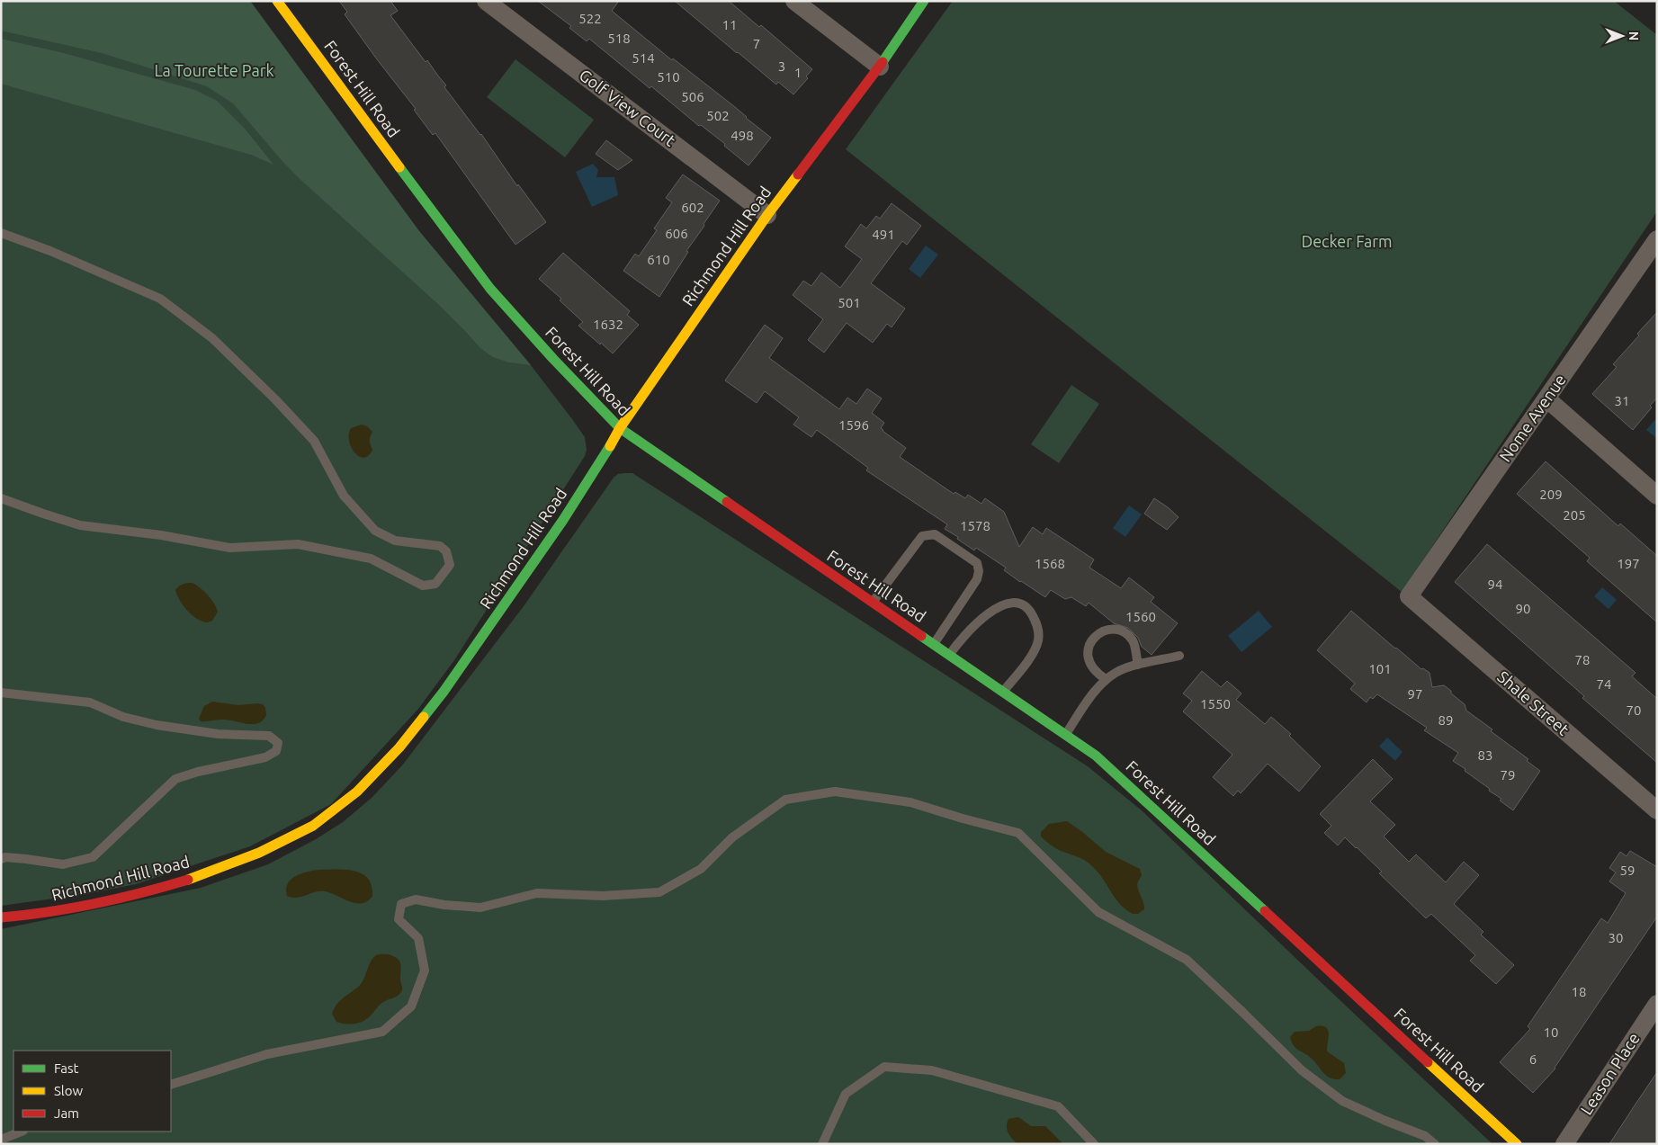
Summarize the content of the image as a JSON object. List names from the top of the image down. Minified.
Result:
{"streets":{"street":["Forest Hill Road","Golf View Court","Richmond Hill Road","Nome Avenue","Shale Street","Leason Place"]},"crossings":[["Forest Hill Road","Richmond Hill Road"],["Golf View Court","Richmond Hill Road"],["Nome Avenue","Shale Street"]],"parks":["La Tourette Park","Decker Farm"],"house_numbers":["522","11","518","7","514","3","1","510","506","502","498","602","606","491","610","501","1632","31","1596","209","205","1578","1568","197","94","90","1560","78","101","74","97","1550","70","89","83","79","59","30","18","10","6"],"legend":["Fast","Slow","Jam"],"north":"right"}
